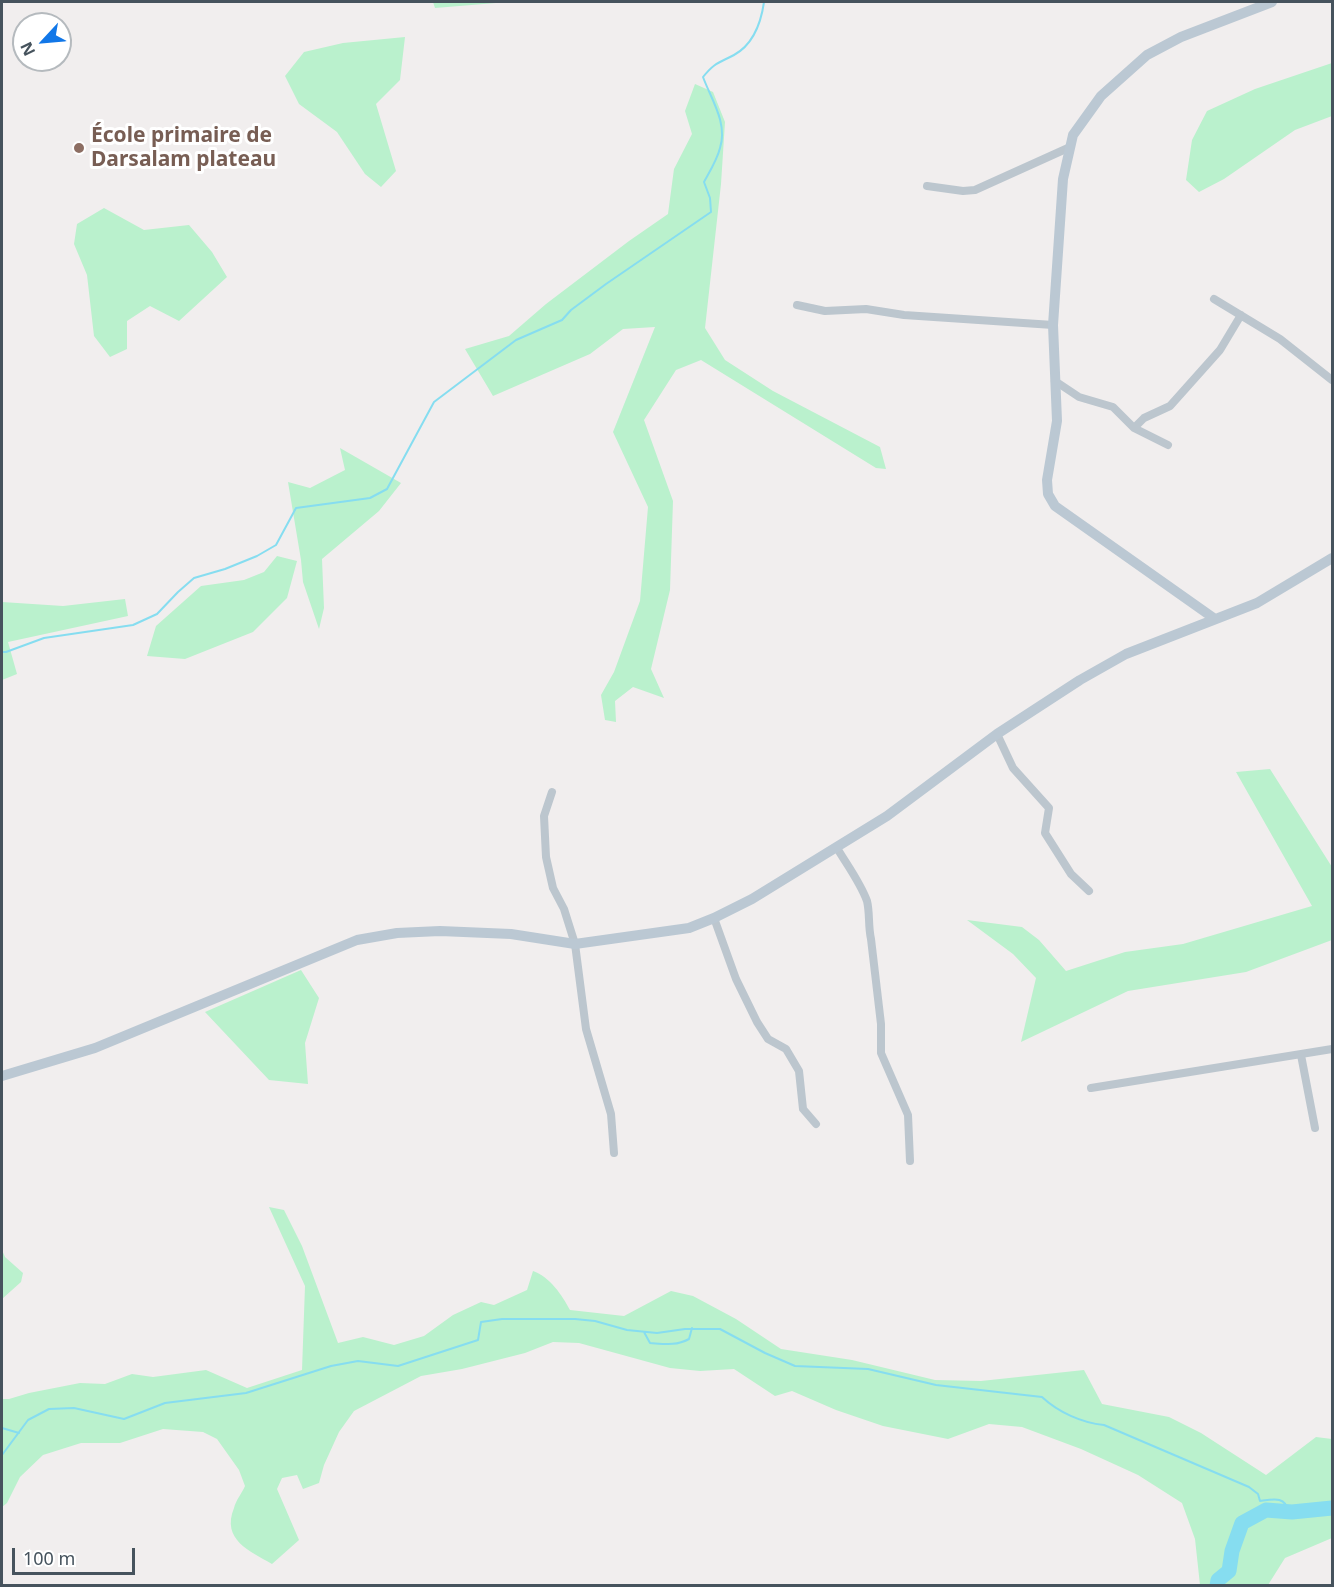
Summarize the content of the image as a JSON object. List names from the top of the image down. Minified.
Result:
{"places":["École primaire de Darsalam plateau"],"scale_bar":"100 m","north":"bottom left"}
